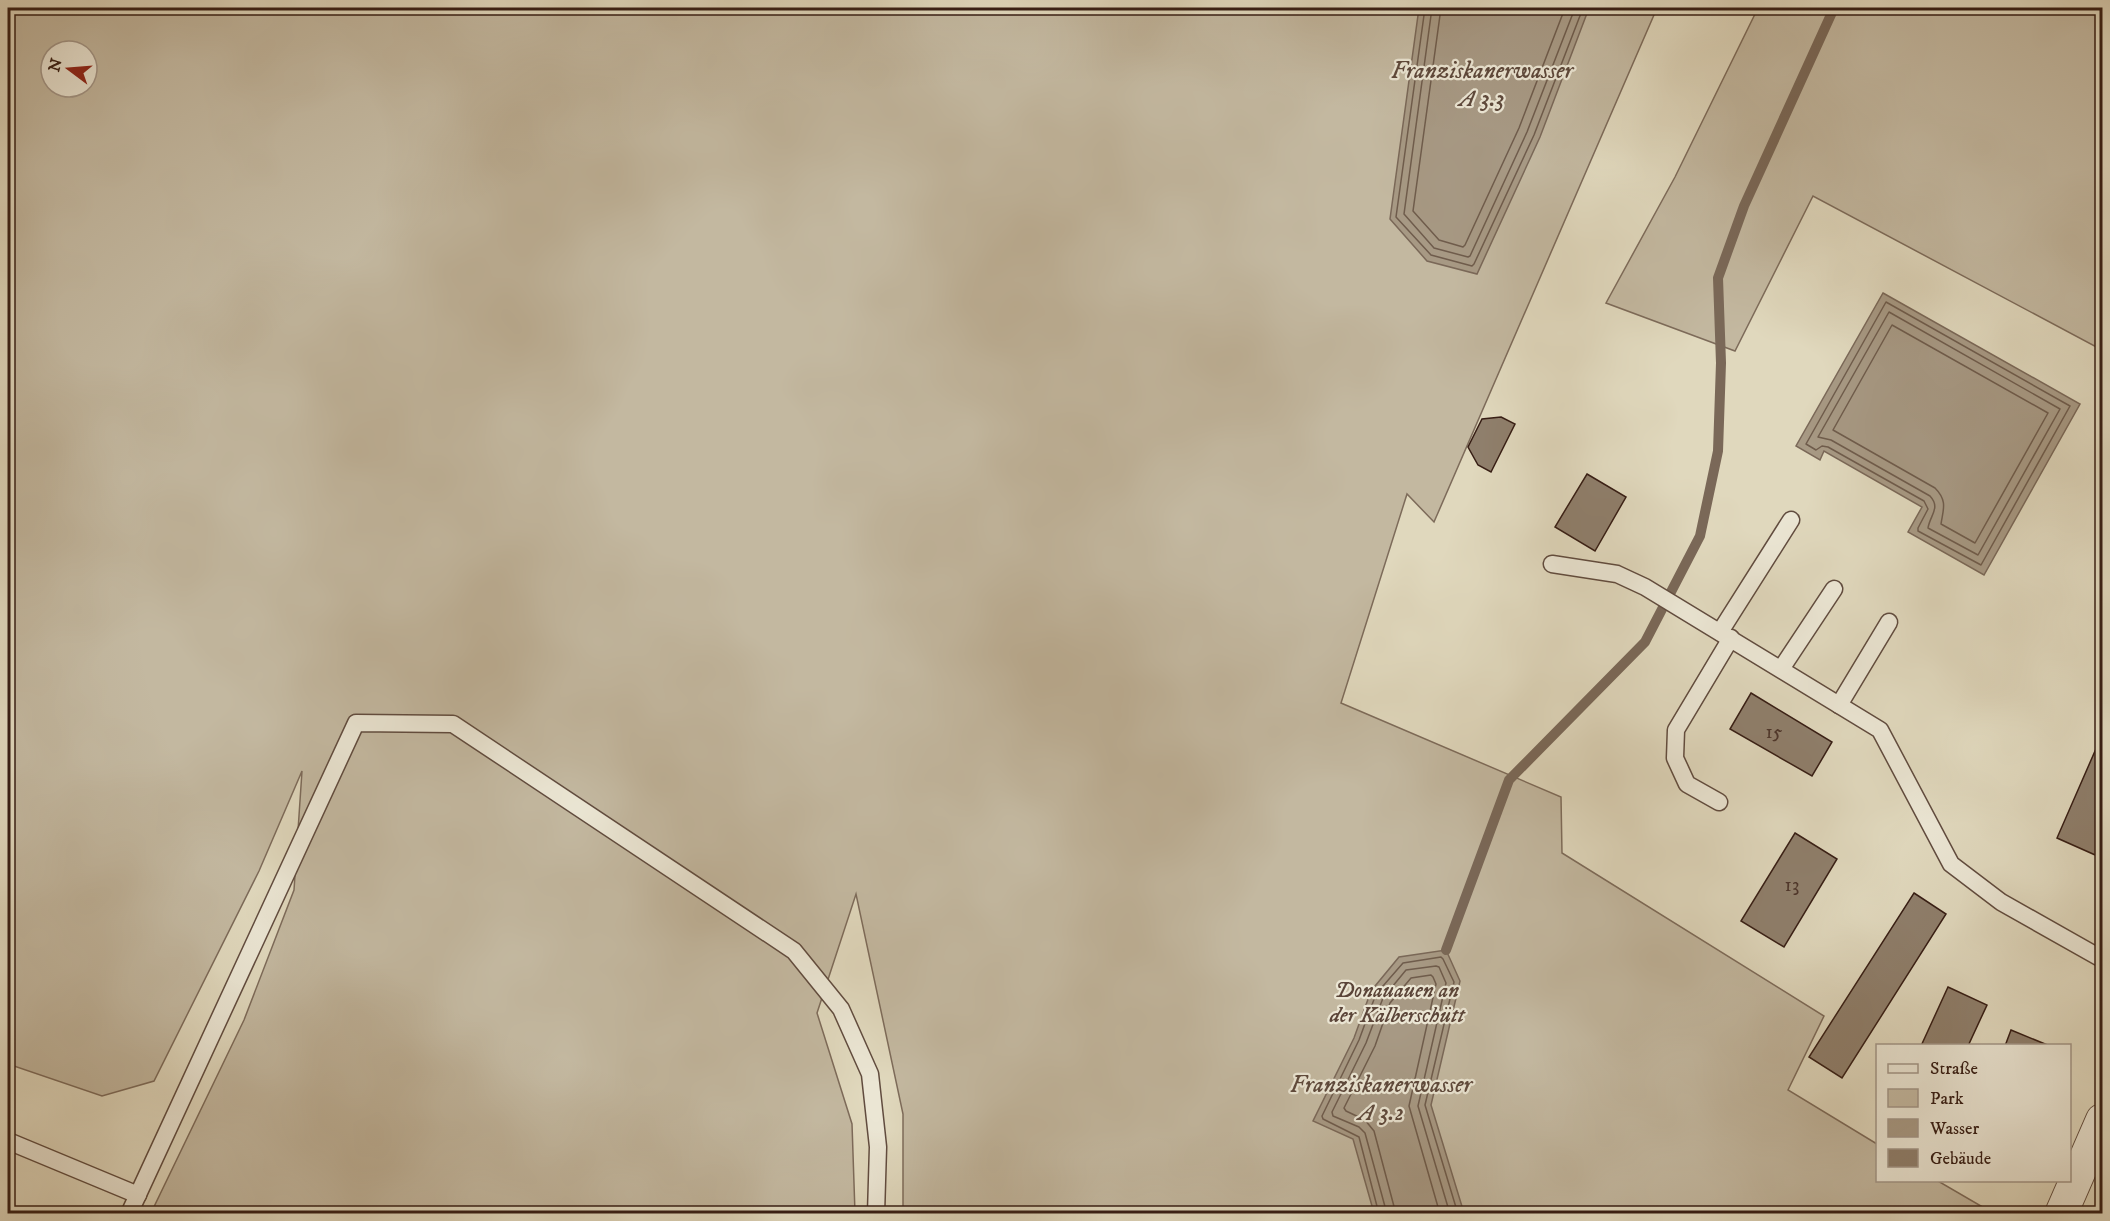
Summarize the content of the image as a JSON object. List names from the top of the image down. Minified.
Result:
{"water":["Franziskanerwasser A 3.3","Franziskanerwasser A 3.2"],"parks":["Donauauen an der Kälberschütt"],"house_numbers":["15","13"],"legend":["Straße","Park","Wasser","Gebäude"],"north":"left"}
